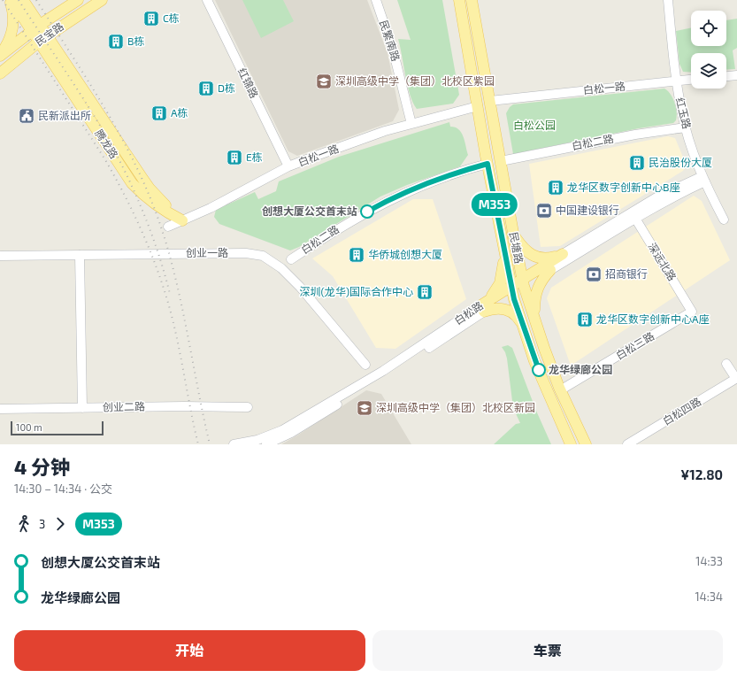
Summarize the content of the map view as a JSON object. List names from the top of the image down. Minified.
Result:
{"streets":{"main road":["民宝路","腾龙路","民塘路","白松路"],"street":["民繁南路","红锦路","白松一路","红玉路","白松二路","创业一路","深远北路","白松三路","创业二路","白松四路"]},"crossings":[["民宝路","腾龙路"],["民繁南路","白松一路"],["红锦路","白松一路"],["白松一路","红玉路"],["白松一路","腾龙路"],["白松一路","民塘路"],["红玉路","白松二路"],["红玉路","白松路"],["白松二路","民塘路"],["民塘路","白松路"],["民塘路","白松三路"],["深远北路","白松路"],["深远北路","白松三路"]],"parks":["白松公园"],"places":{"building":["C栋","B栋","D栋","A栋","E栋","民治股份大厦","龙华区数字创新中心B座","华侨城创想大厦","深圳(龙华)国际合作中心","龙华区数字创新中心A座"],"school or university":["深圳高级中学（集团）北校区紫园","深圳高级中学（集团）北校区新园"],"public building":["民新派出所"],"bank":["中国建设银行","招商银行"],"other":["创想大厦公交首末站","龙华绿廊公园"]},"lines":["bus line M353"],"scale_bar":"100 m","page":{"on_map":"M353","scale":"100 m","heading":["4 分钟","14:30 – 14:34 · 公交","¥12.80"],"legs":["3","M353"],"list":[{"name":"创想大厦公交首末站","value":"14:33"},{"name":"龙华绿廊公园","value":"14:34"}],"buttons":["开始","车票"]}}
